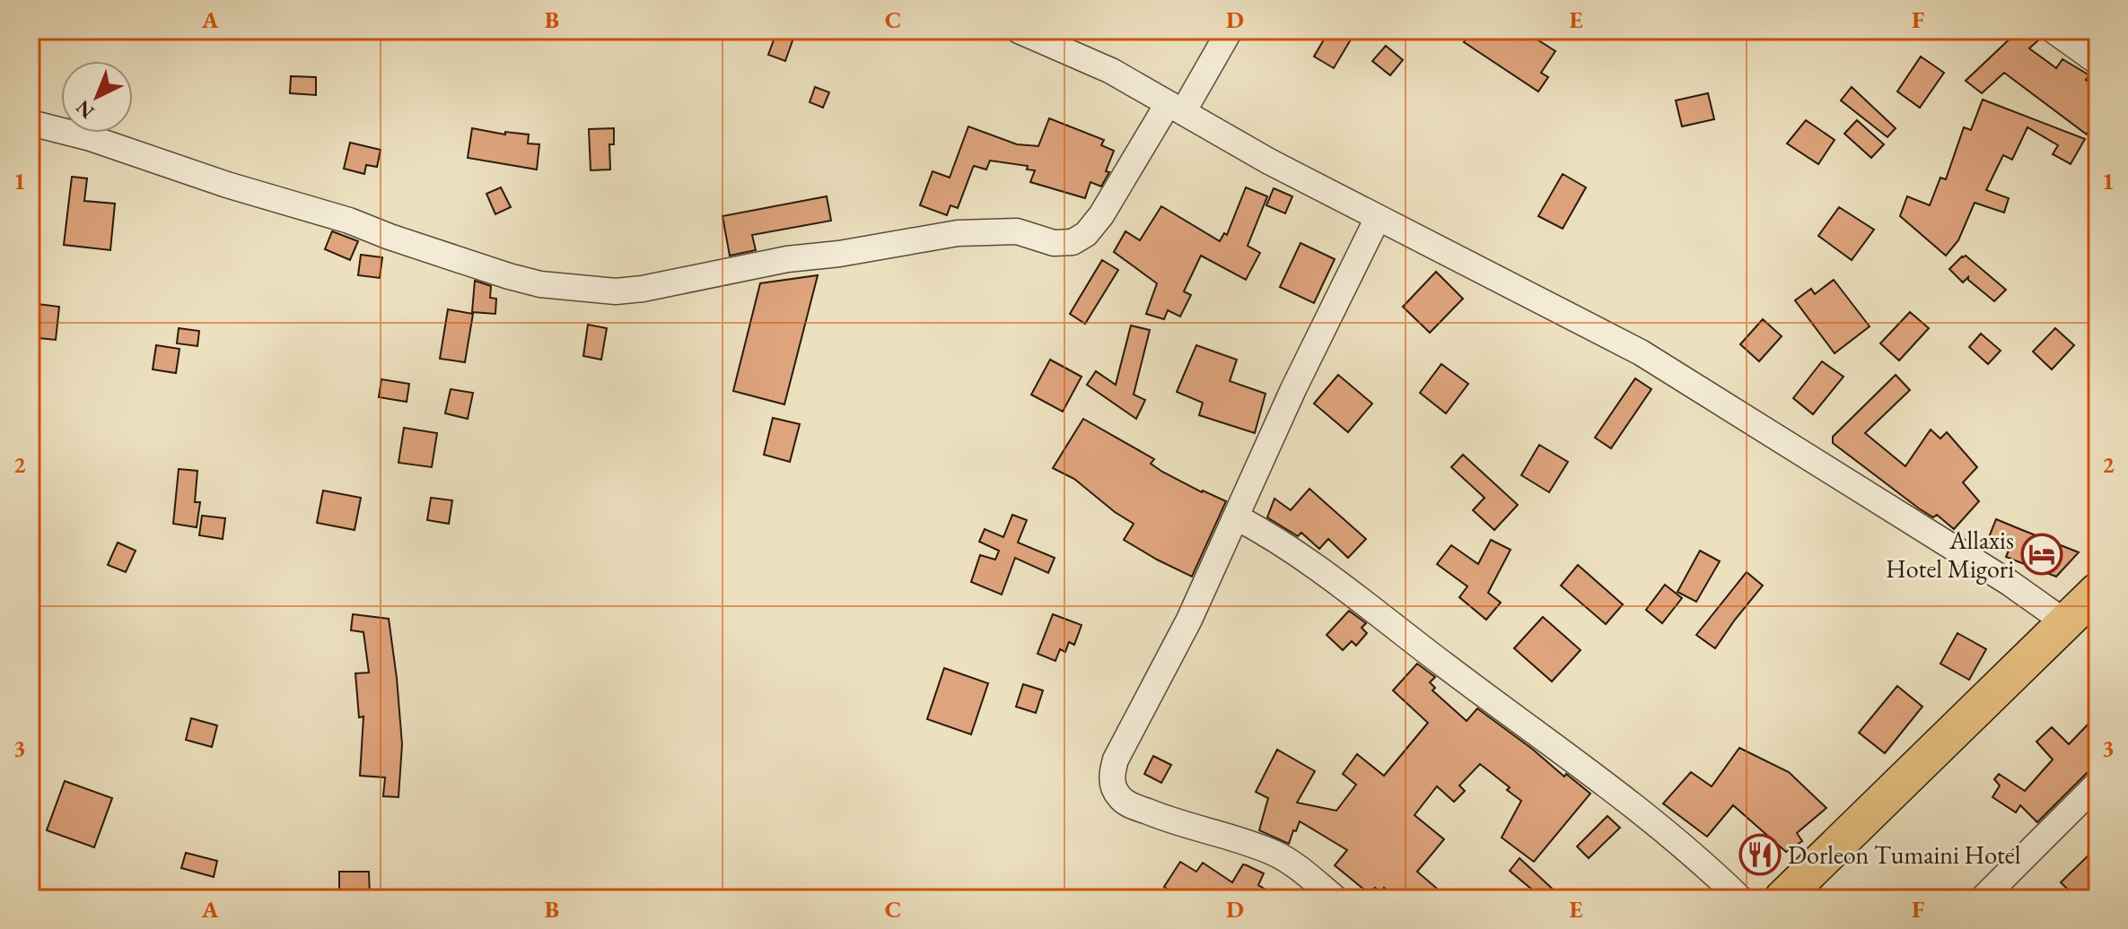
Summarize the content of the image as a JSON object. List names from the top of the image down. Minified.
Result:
{"places":{"hotel":["Allaxis Hotel Migori"],"restaurant":["Dorleon Tumaini Hotel"]},"north":"bottom left","grid":{"columns":["A","B","C","D","E","F"],"rows":["1","2","3"]}}
